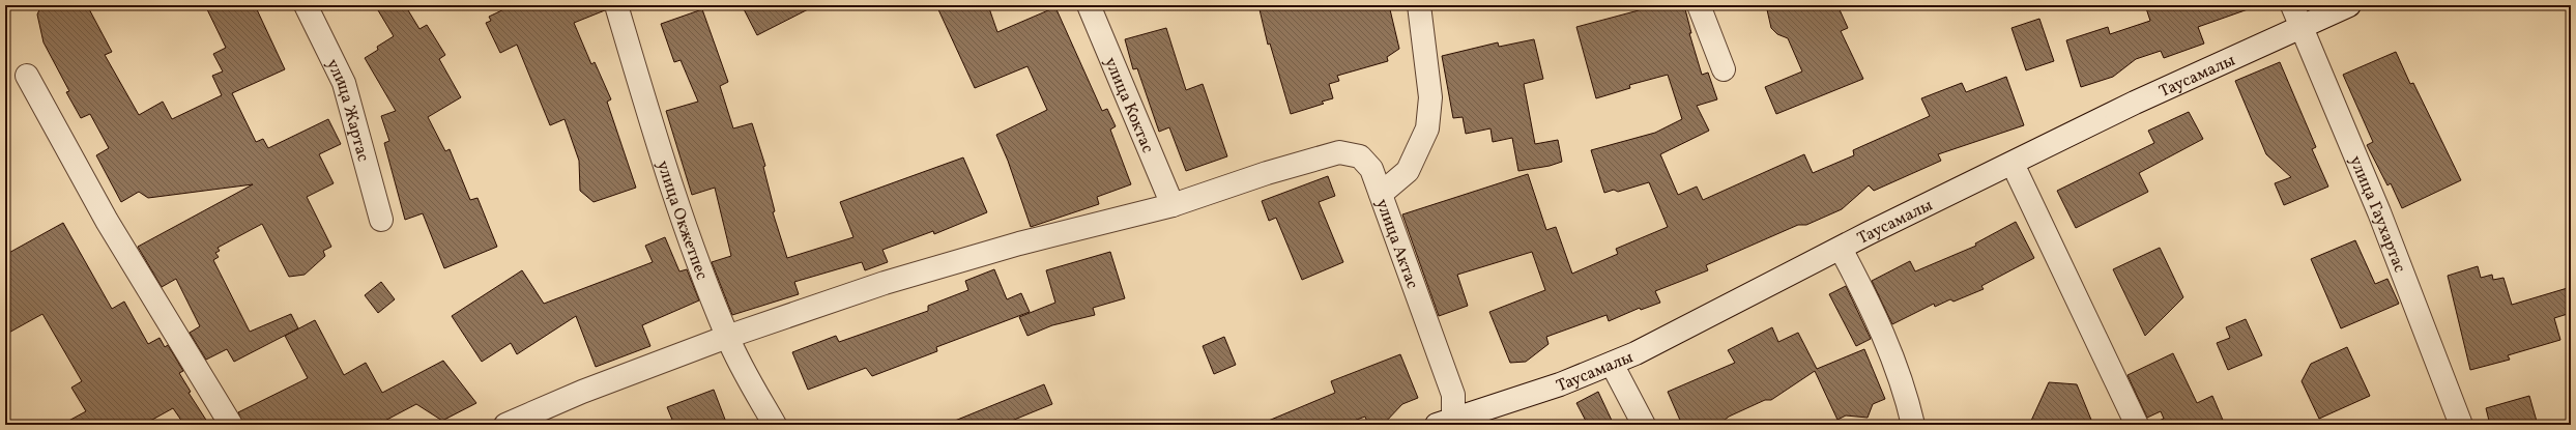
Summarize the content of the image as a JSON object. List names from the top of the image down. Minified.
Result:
{"streets":{"street":["Таусамалы","улица Коктас","улица Жартас","улица Гаухартас","улица Окжетпес","улица Актас"]},"crossings":[["Таусамалы","улица Гаухартас"],["Таусамалы","улица Актас"]]}
